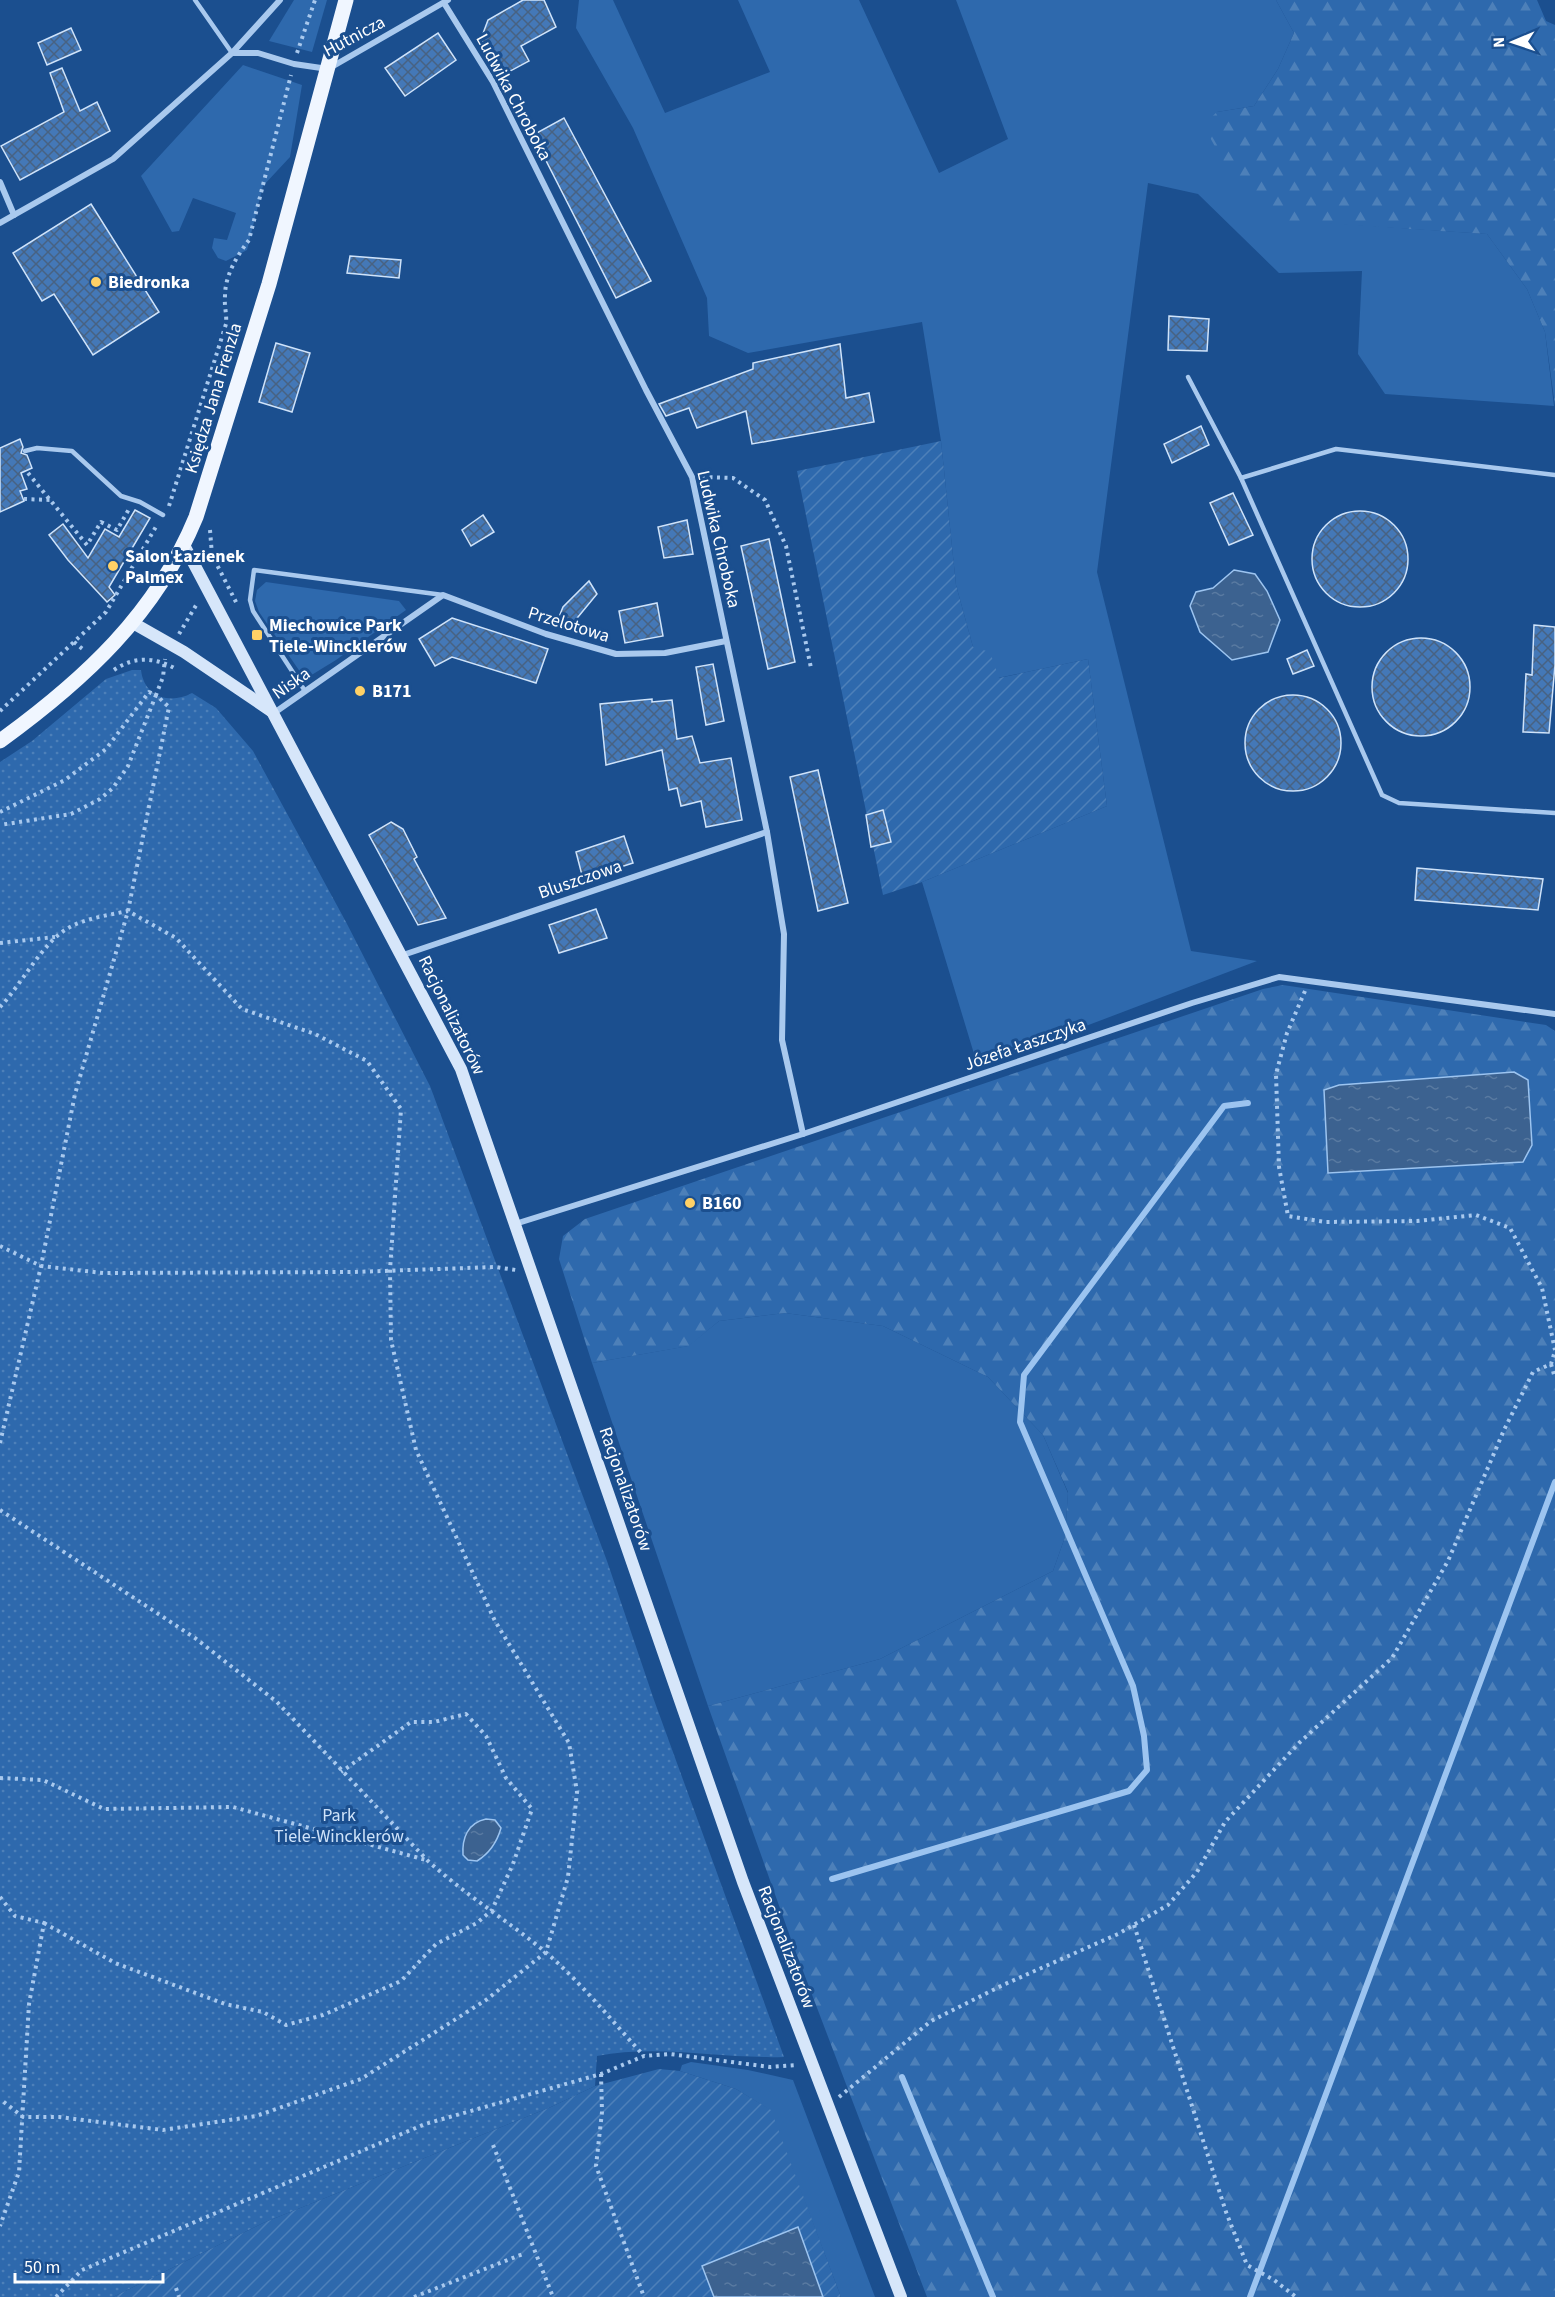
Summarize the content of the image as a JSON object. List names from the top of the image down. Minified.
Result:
{"streets":{"main road":["Księdza Jana Frenzla"],"street":["Hutnicza","Ludwika Chroboka","Przelotowa","Niska","Bluszczowa","Racjonalizatorów","Józefa Łaszczyka"]},"crossings":[["Hutnicza","Ludwika Chroboka"],["Hutnicza","Księdza Jana Frenzla"],["Ludwika Chroboka","Przelotowa"],["Ludwika Chroboka","Bluszczowa"],["Ludwika Chroboka","Józefa Łaszczyka"],["Księdza Jana Frenzla","Racjonalizatorów"],["Przelotowa","Niska"],["Niska","Racjonalizatorów"],["Bluszczowa","Racjonalizatorów"],["Racjonalizatorów","Józefa Łaszczyka"]],"parks":["Park Tiele-Wincklerów"],"places":{"other":["Biedronka","Salon Łazienek Palmex","B171","B160"],"transit":["Miechowice Park Tiele-Wincklerów"]},"scale_bar":"50 m","north":"left"}
